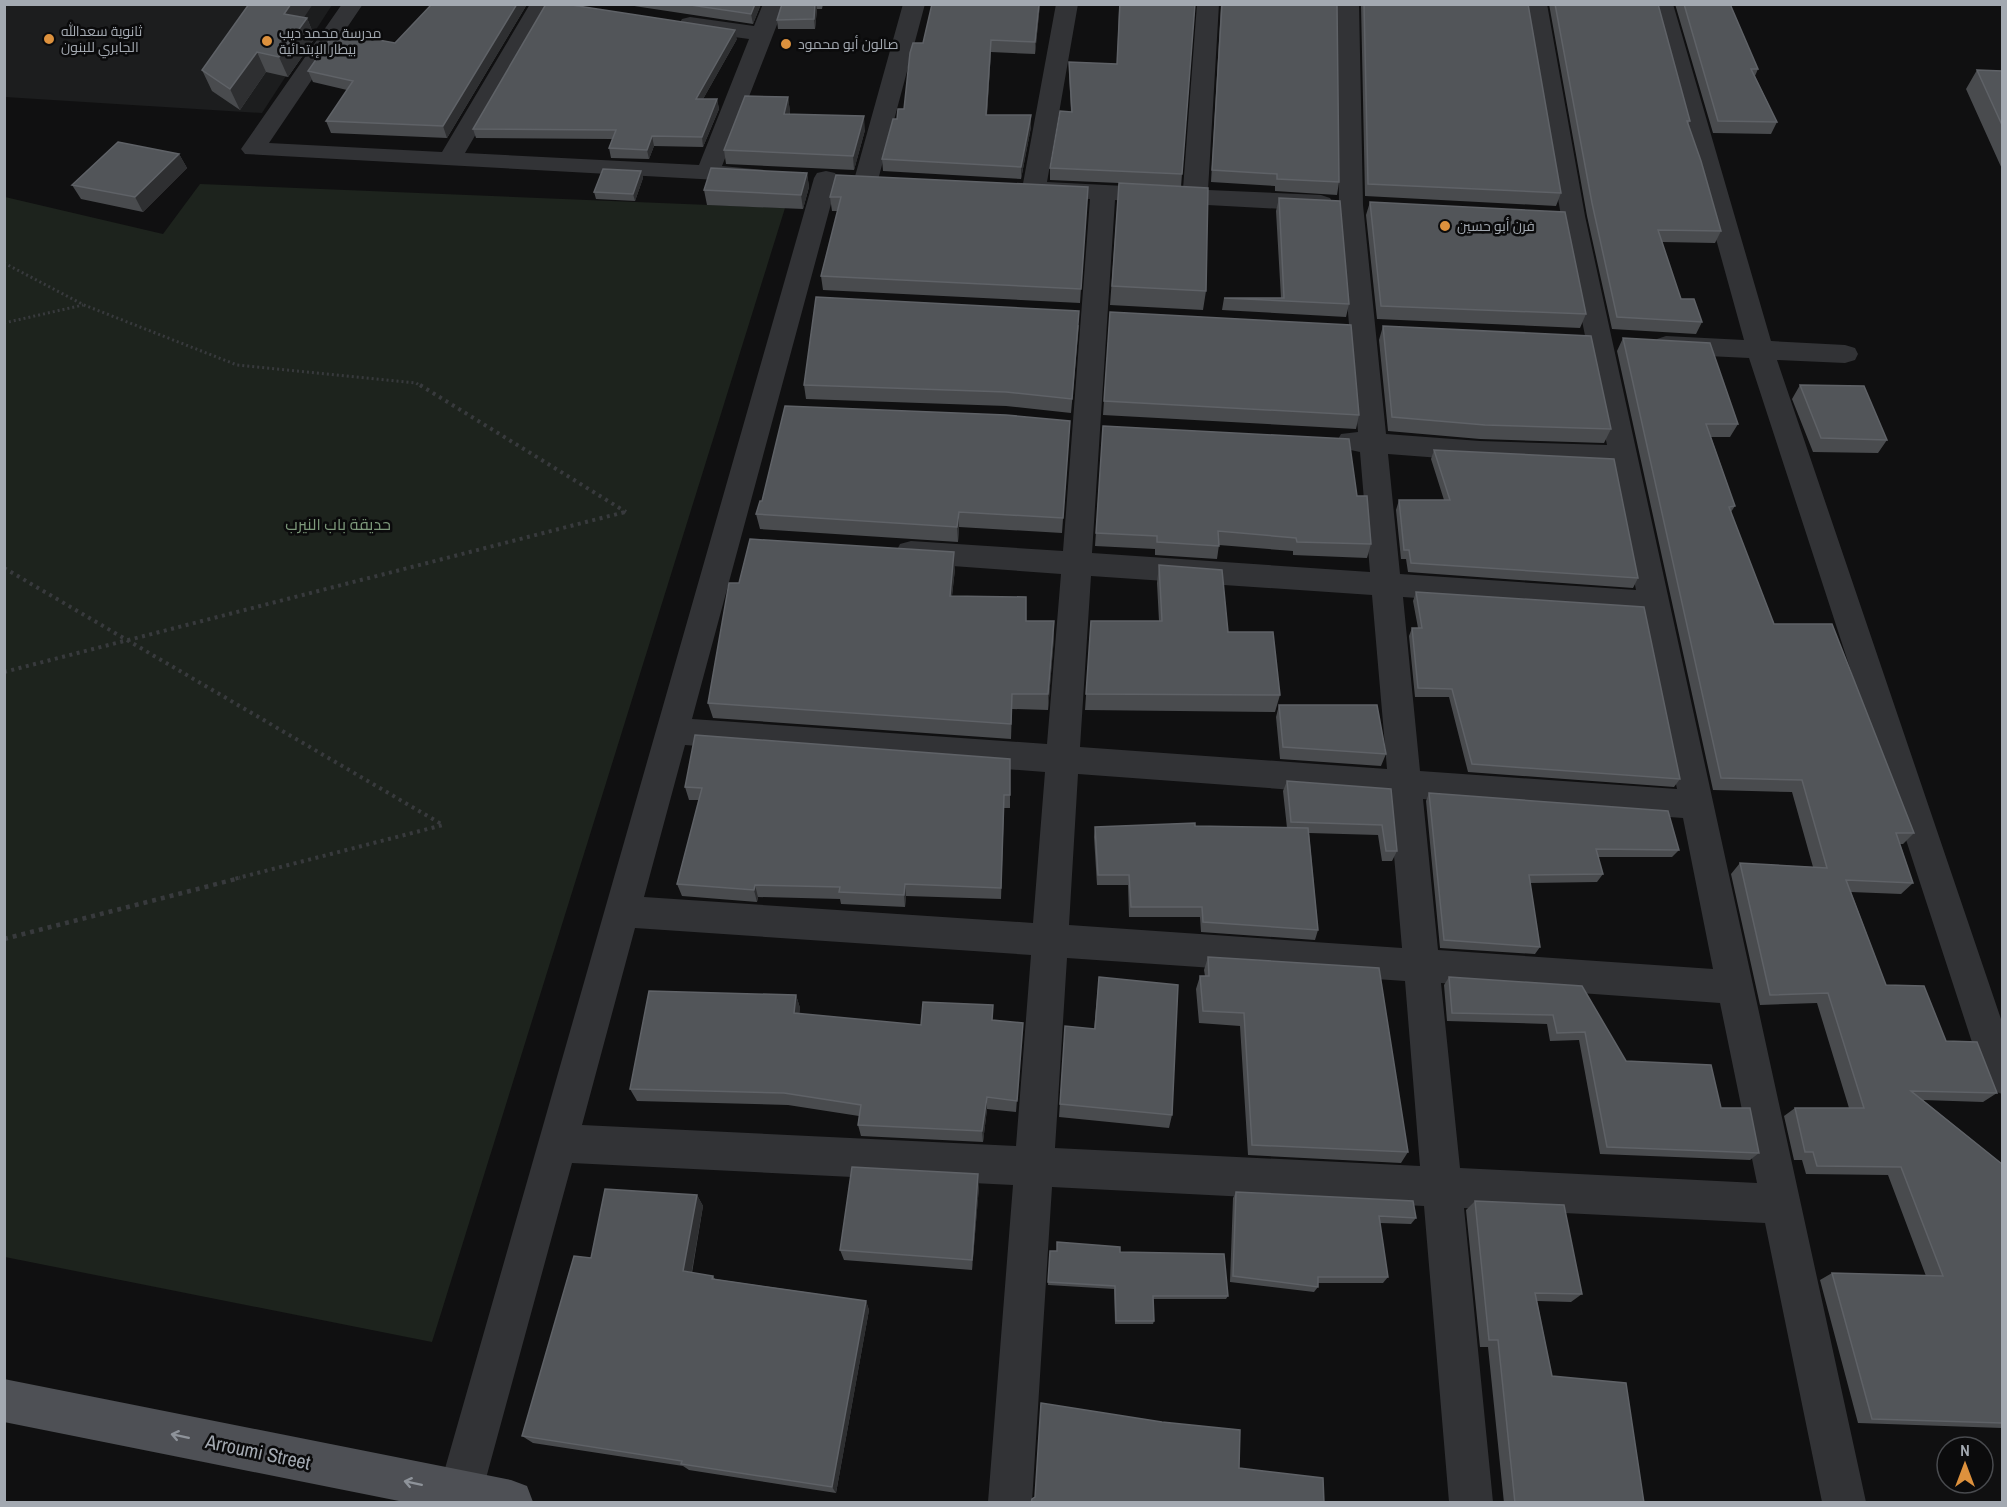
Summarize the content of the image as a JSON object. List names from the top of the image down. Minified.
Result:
{"streets":{"main road":["Arroumi Street"]},"one_way":["Arroumi Street"],"parks":["حديقة باب النيرب"],"places":["ثانوية سعدالله الجابري للبنون","مدرسة محمد ديب بيطار الإبتدائية","صالون أبو محمود","فرن أبو حسين"],"north":"top"}
